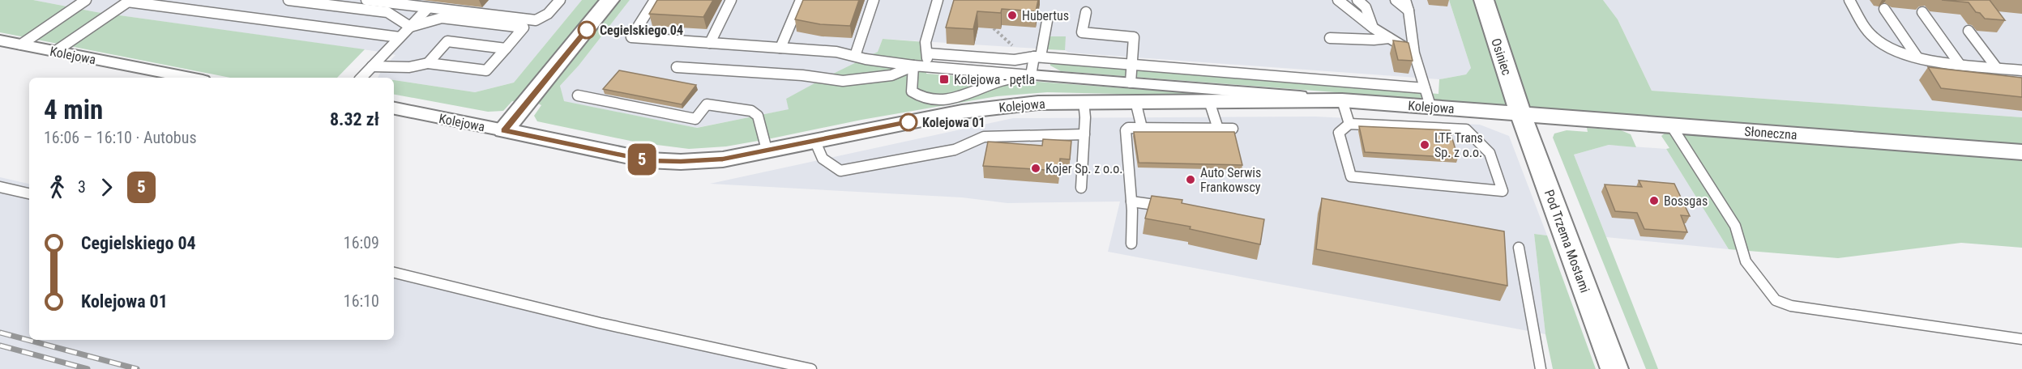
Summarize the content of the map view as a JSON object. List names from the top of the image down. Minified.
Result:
{"streets":{"street":["Kolejowa","Osiniec","Słoneczna","Pod Trzema Mostami"]},"crossings":[["Kolejowa","Osiniec"],["Kolejowa","Słoneczna"],["Kolejowa","Pod Trzema Mostami"],["Osiniec","Słoneczna"],["Osiniec","Pod Trzema Mostami"],["Słoneczna","Pod Trzema Mostami"]],"places":{"other":["Hubertus","Cegielskiego 04","Kolejowa 01","LTF Trans Sp. z o.o.","Kojer Sp. z o.o.","Auto Serwis Frankowscy","Bossgas"],"transit":["Kolejowa - pętla"]},"lines":["bus line 5"],"page":{"on_map":"5","heading":["4 min","16:06 – 16:10 · Autobus","8.32 zł"],"legs":["3","5"],"list":[{"name":"Cegielskiego 04","value":"16:09"},{"name":"Kolejowa 01","value":"16:10"}]}}
